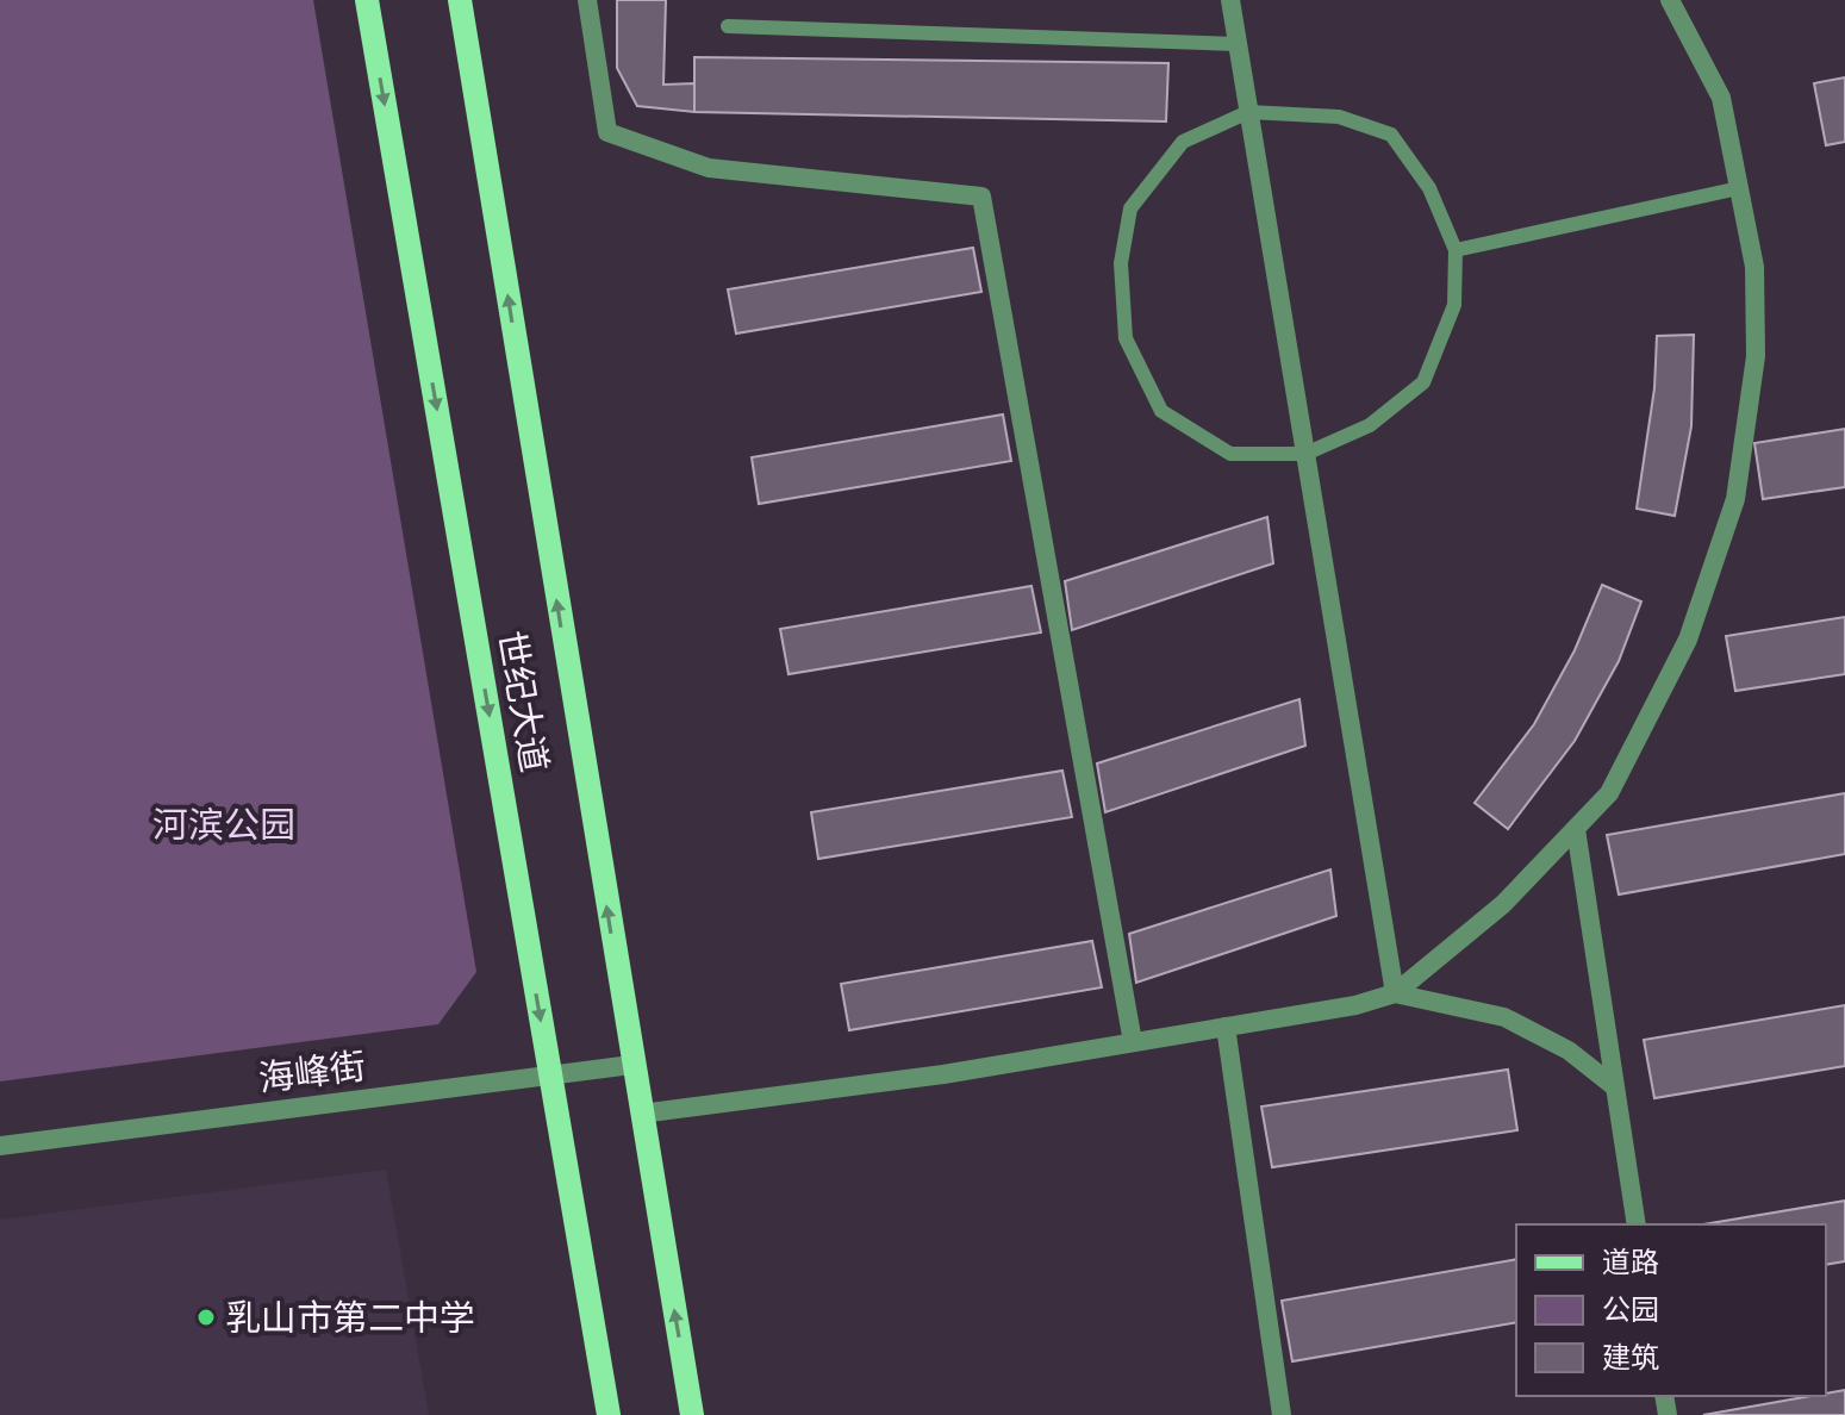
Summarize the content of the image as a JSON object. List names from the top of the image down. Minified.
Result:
{"streets":{"main road":["世纪大道"],"street":["海峰街"]},"crossings":[["世纪大道","海峰街"]],"parks":["河滨公园"],"places":["乳山市第二中学"],"legend":["道路","公园","建筑"]}
